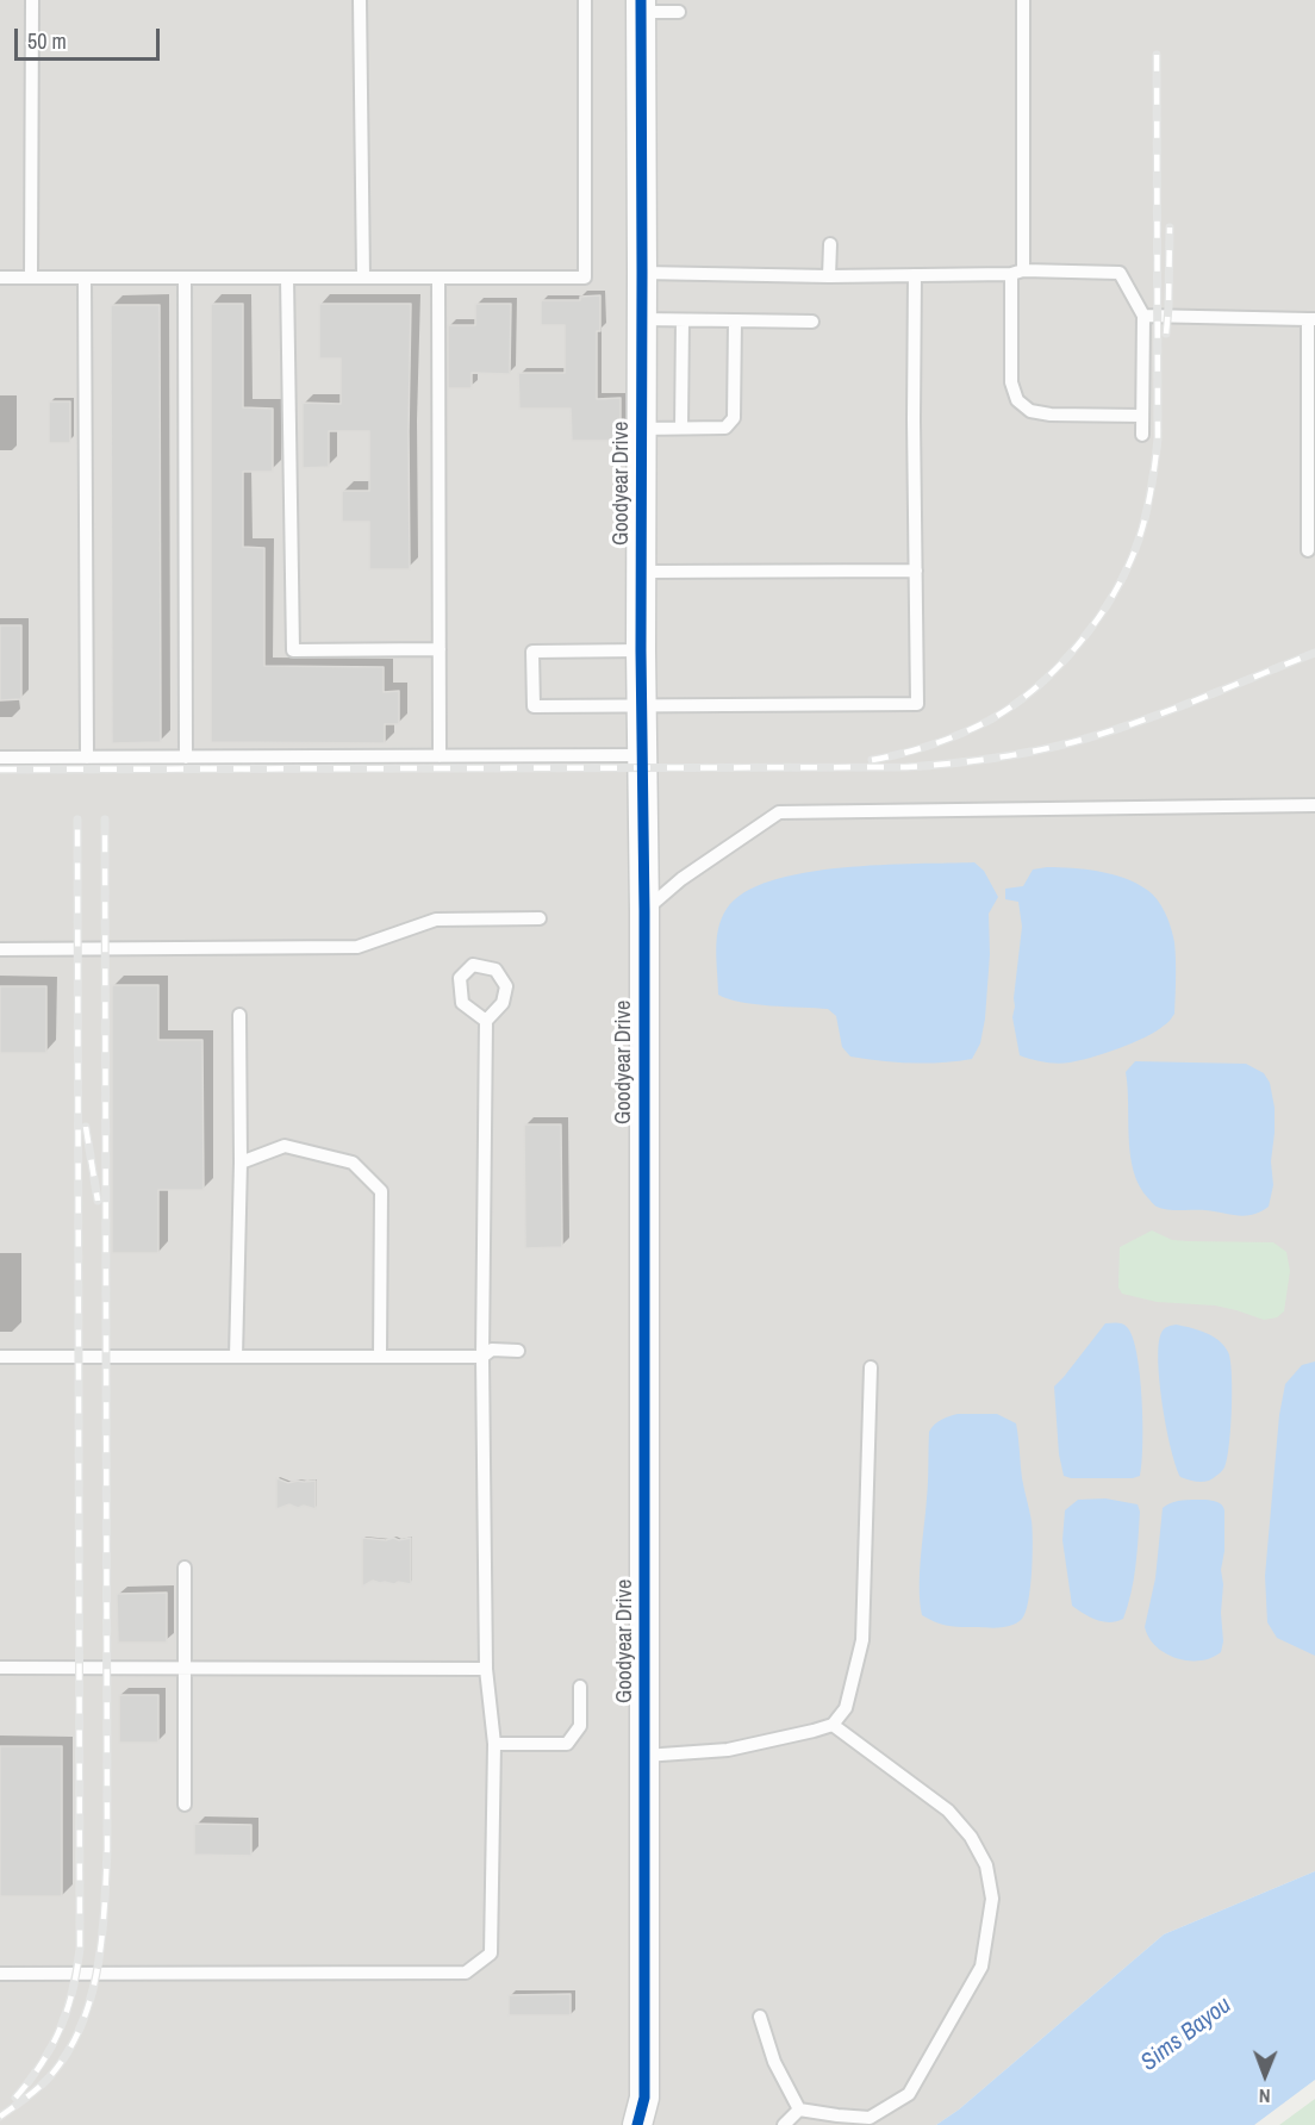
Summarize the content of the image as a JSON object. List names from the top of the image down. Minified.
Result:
{"streets":{"street":["Goodyear Drive"]},"water":["Sims Bayou"],"scale_bar":"50 m","north":"bottom"}
